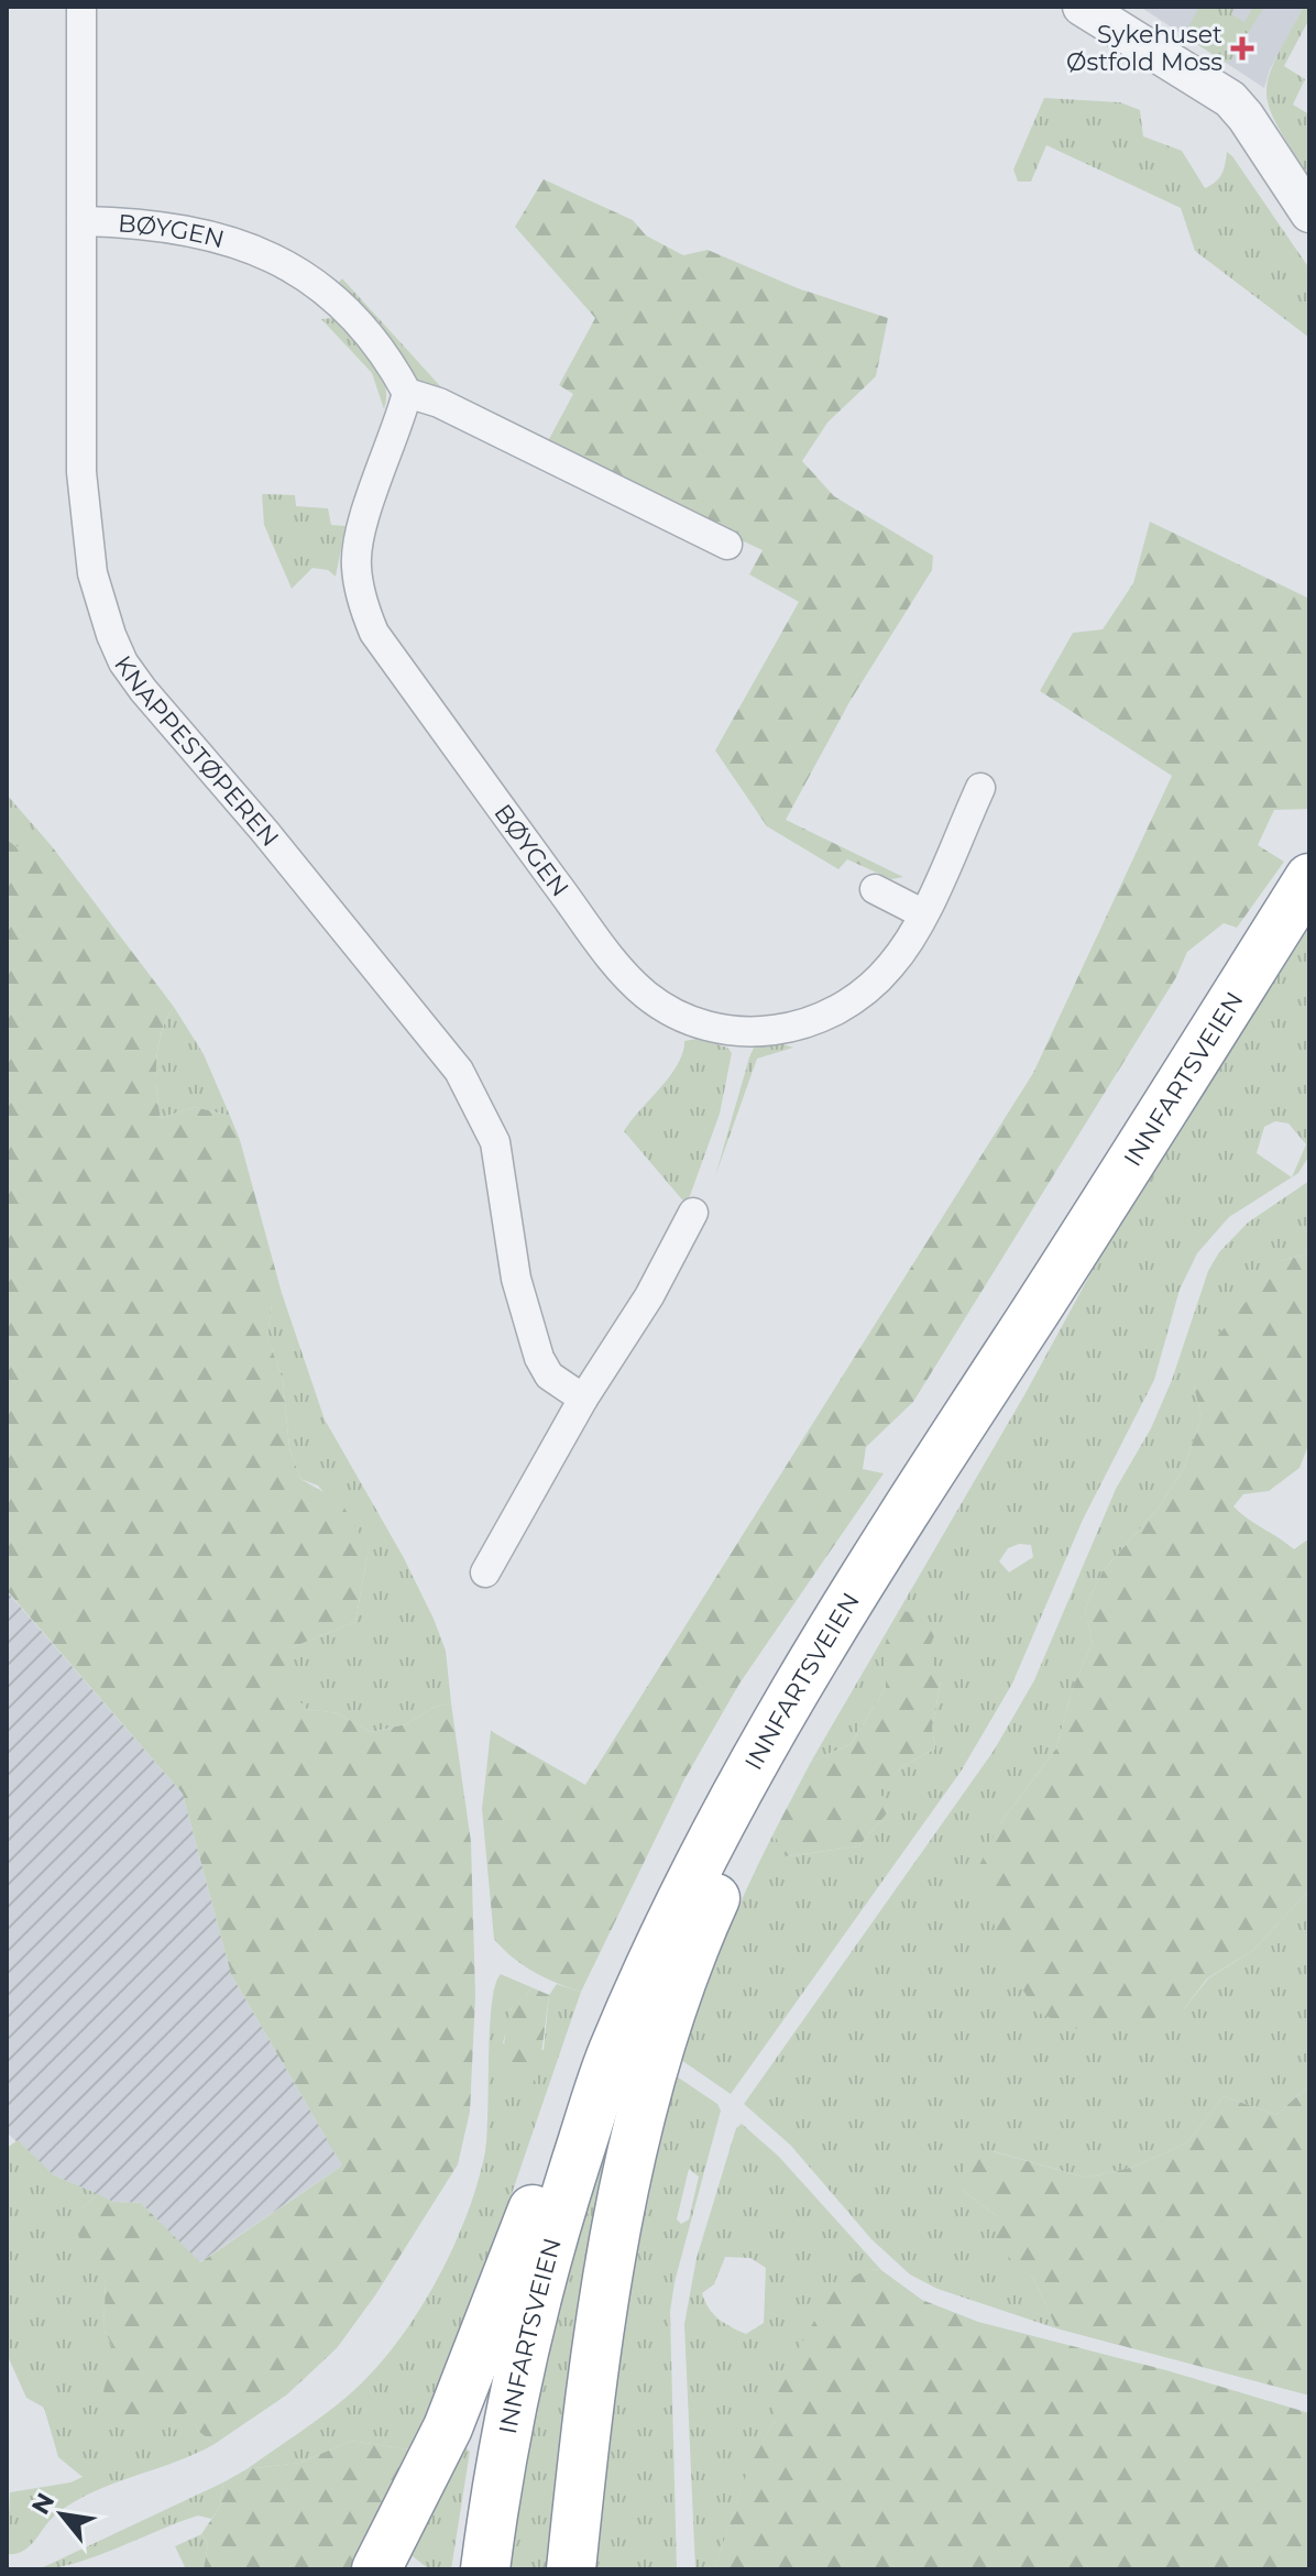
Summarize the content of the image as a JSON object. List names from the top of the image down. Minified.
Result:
{"streets":{"highway":["INNFARTSVEIEN"],"street":["BØYGEN","KNAPPESTØPEREN"]},"crossings":[["BØYGEN","KNAPPESTØPEREN"]],"places":{"health":["Sykehuset Østfold Moss"]},"north":"top left"}
